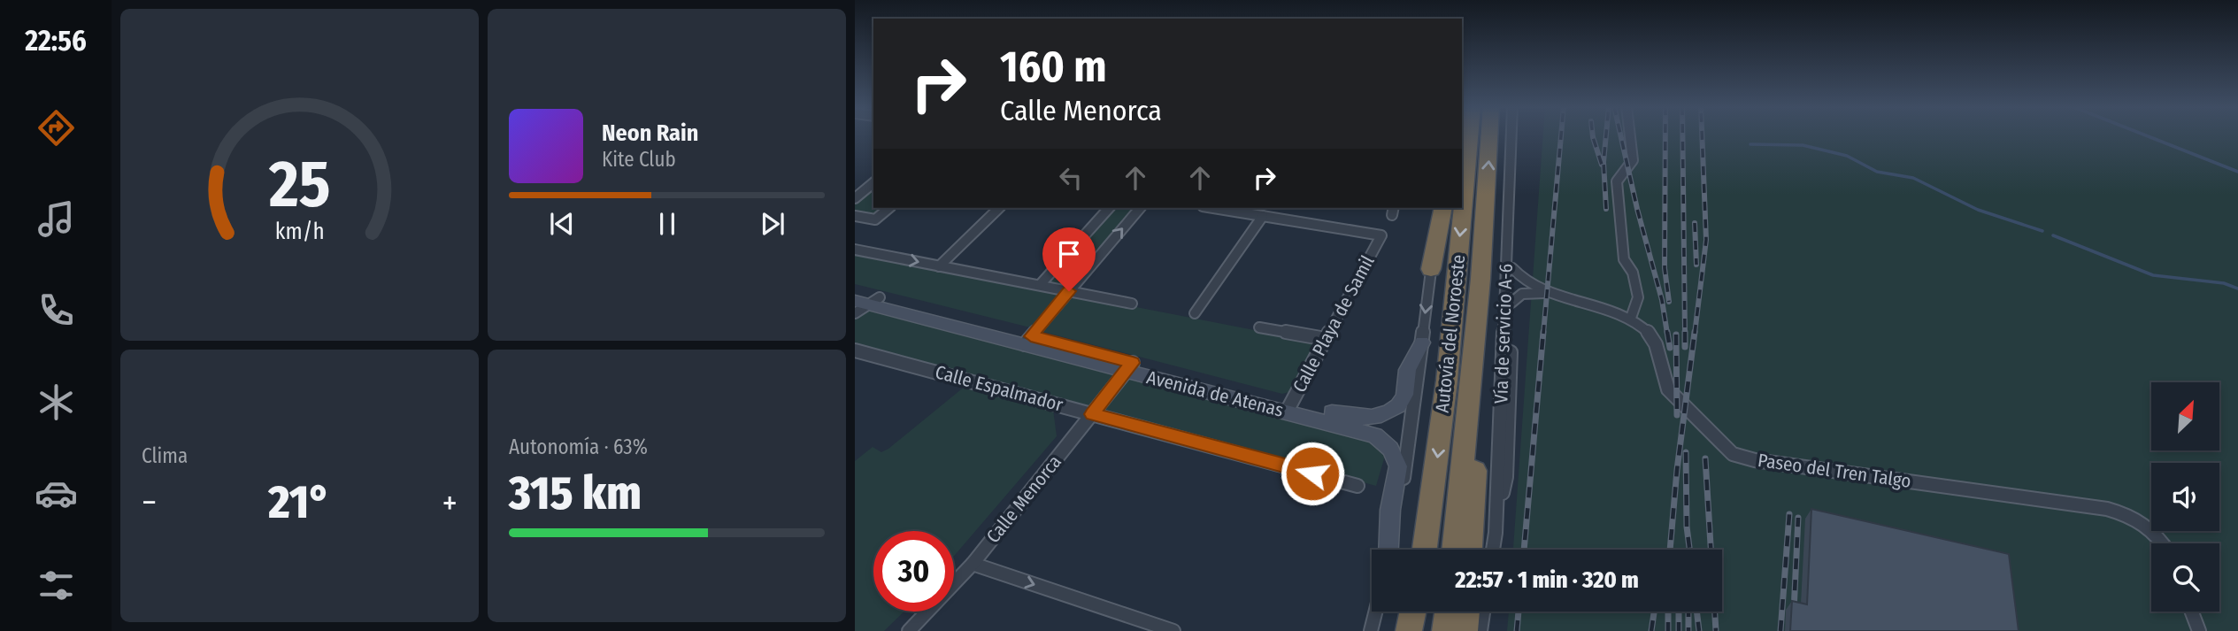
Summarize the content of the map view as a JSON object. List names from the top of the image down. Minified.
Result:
{"streets":{"highway":["Autovía del Noroeste"],"main road":["Avenida de Atenas"],"street":["Calle Playa de Samil","Vía de servicio A-6","Calle Espalmador","Paseo del Tren Talgo","Calle Menorca"]},"crossings":[["Calle Playa de Samil","Avenida de Atenas"],["Calle Espalmador","Calle Menorca"],["Avenida de Atenas","Calle Menorca"]],"north":"top right","page":{"tabs":"22:56","turn":["160 m","Calle Menorca"],"song":["Neon Rain","Kite Club"],"tile":["Clima",["Autonomía · 63%","315 km"]],"heat":["−","21°","+"],"limit":"30","trip":"22:57 · 1 min · 320 m","gauge":["25","km/h"]}}
